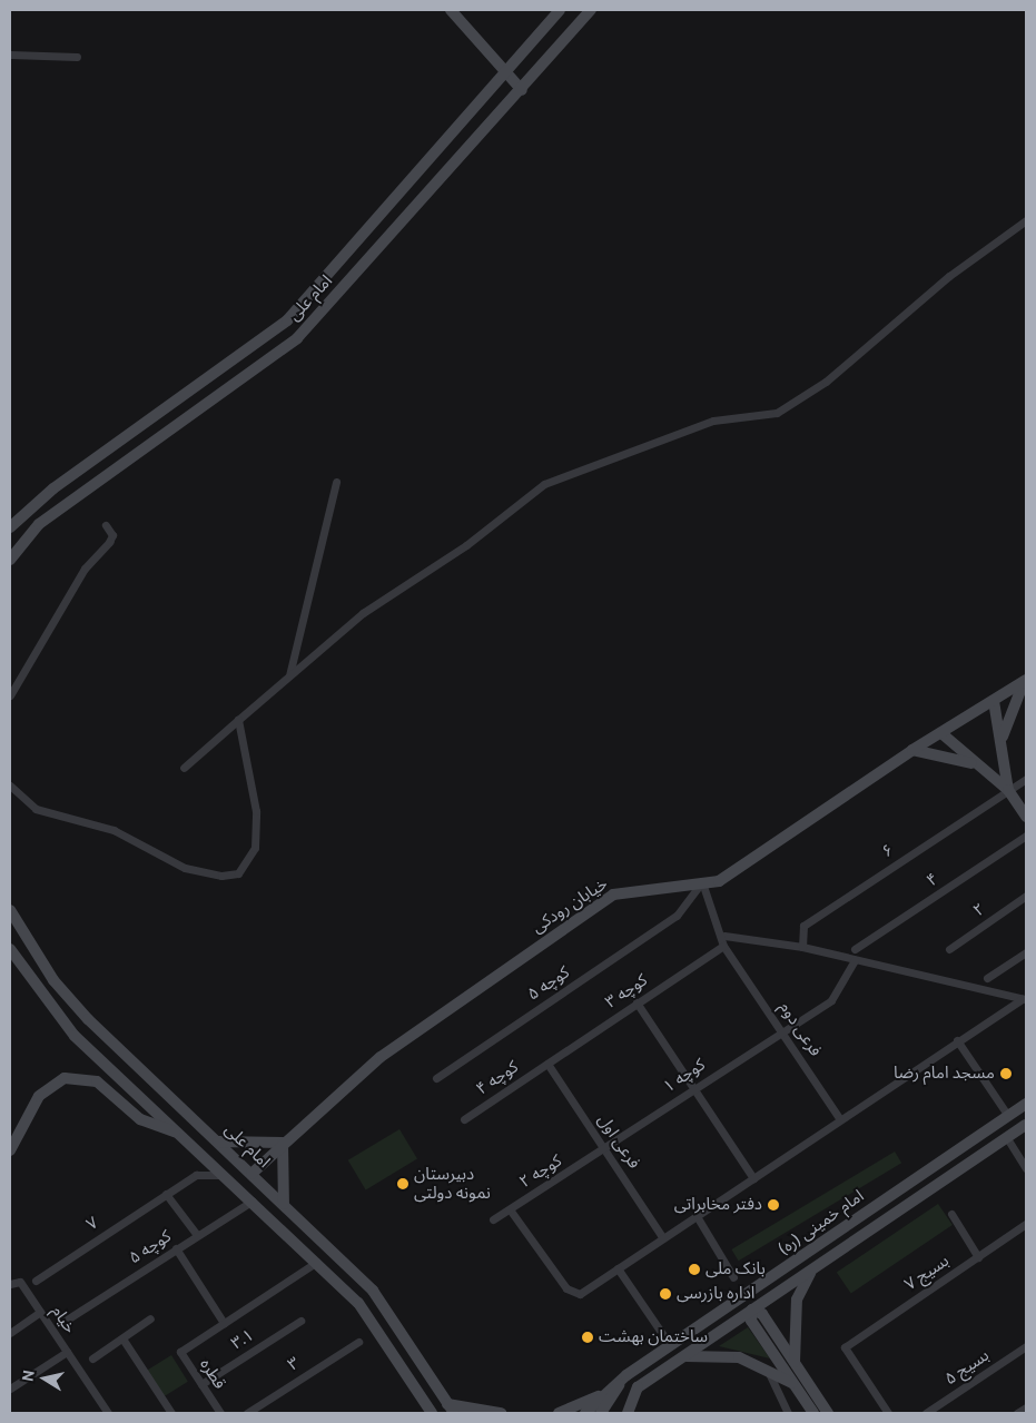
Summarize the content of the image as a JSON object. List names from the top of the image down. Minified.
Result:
{"streets":{"main road":["امام علی","خیابان رودکی","امام خمینی (ره)"],"street":["۶","۴","۲","کوچه ۵","کوچه ۳","فرعی دوم","کوچه ۱","کوچه ۴","فرعی اول","کوچه ۲","۷","بسیج ۷","خیام","۳.۱","۳","بسیج ۵","قطره"]},"crossings":[["امام علی","خیابان رودکی"],["خیابان رودکی","کوچه ۵"],["کوچه ۳","فرعی دوم"],["کوچه ۳","کوچه ۴"],["کوچه ۳","فرعی اول"],["فرعی دوم","کوچه ۱"],["کوچه ۱","فرعی اول"],["کوچه ۱","کوچه ۲"],["کوچه ۴","فرعی اول"],["فرعی اول","کوچه ۲"],["۳.۱","قطره"]],"places":["مسجد امام رضا","دبیرستان نمونه دولتی","دفتر مخابراتی","بانک ملی","اداره بازرسی","ساختمان بهشت"],"north":"left"}
